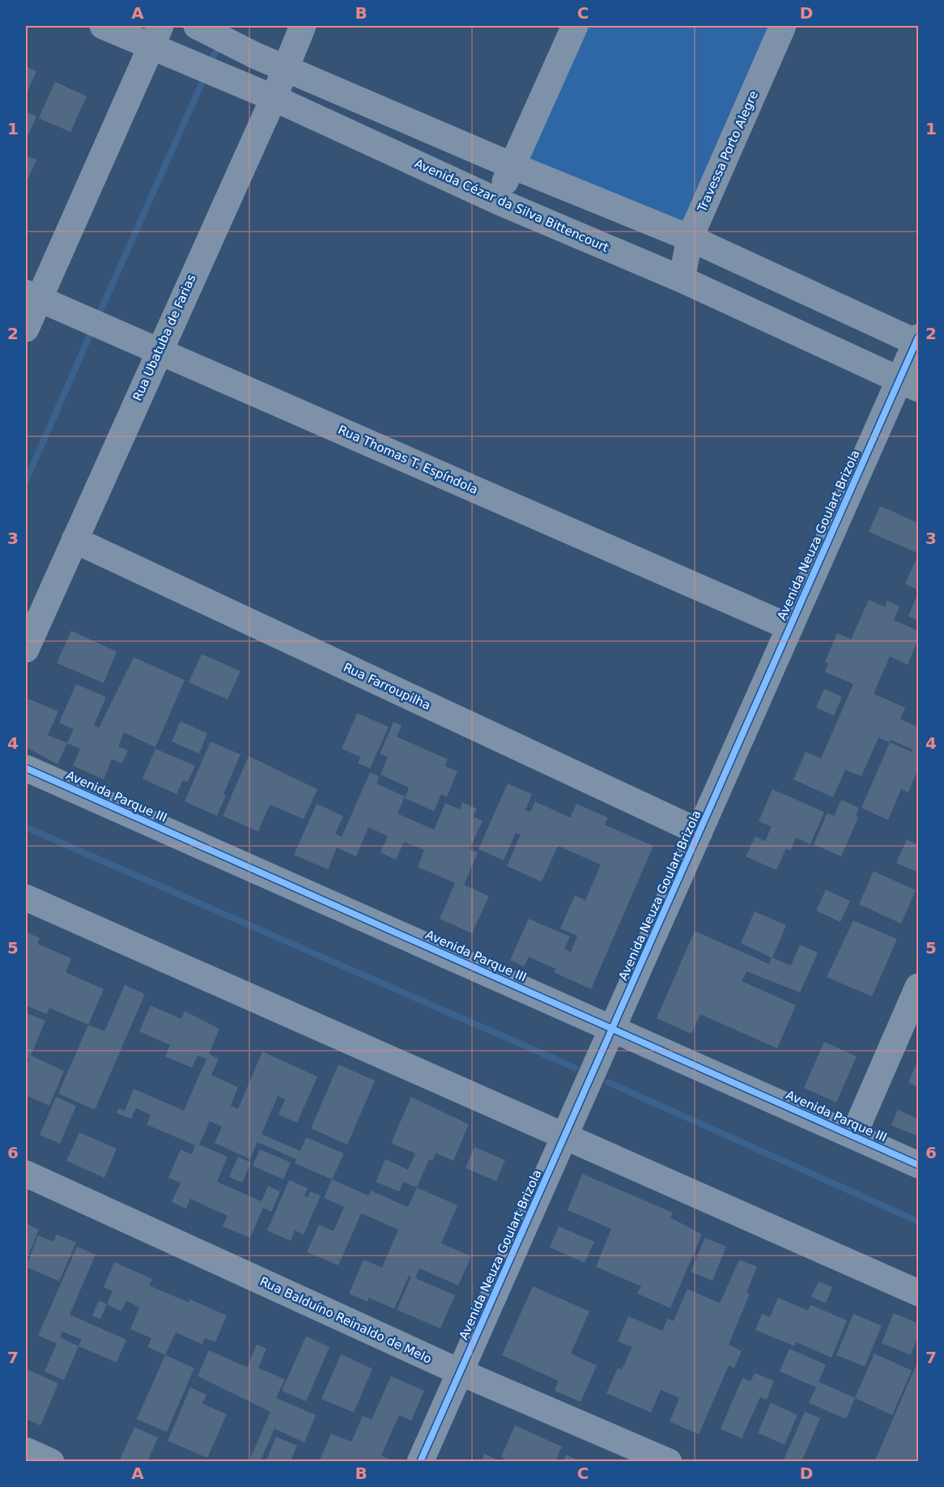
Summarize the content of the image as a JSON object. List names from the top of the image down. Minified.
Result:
{"streets":{"street":["Travessa Porto Alegre","Avenida Cézar da Silva Bittencourt","Rua Ubatuba de Farias","Rua Thomas T. Espíndola","Avenida Neuza Goulart Brizola","Rua Farroupilha","Avenida Parque III","Rua Balduíno Reinaldo de Melo"]},"crossings":[["Travessa Porto Alegre","Avenida Cézar da Silva Bittencourt"],["Avenida Cézar da Silva Bittencourt","Rua Ubatuba de Farias"],["Avenida Cézar da Silva Bittencourt","Avenida Neuza Goulart Brizola"],["Rua Ubatuba de Farias","Rua Thomas T. Espíndola"],["Rua Ubatuba de Farias","Rua Farroupilha"],["Rua Thomas T. Espíndola","Avenida Neuza Goulart Brizola"],["Avenida Neuza Goulart Brizola","Rua Farroupilha"],["Avenida Neuza Goulart Brizola","Avenida Parque III"],["Avenida Neuza Goulart Brizola","Rua Balduíno Reinaldo de Melo"]],"grid":{"columns":["A","B","C","D"],"rows":["1","2","3","4","5","6","7"]}}
